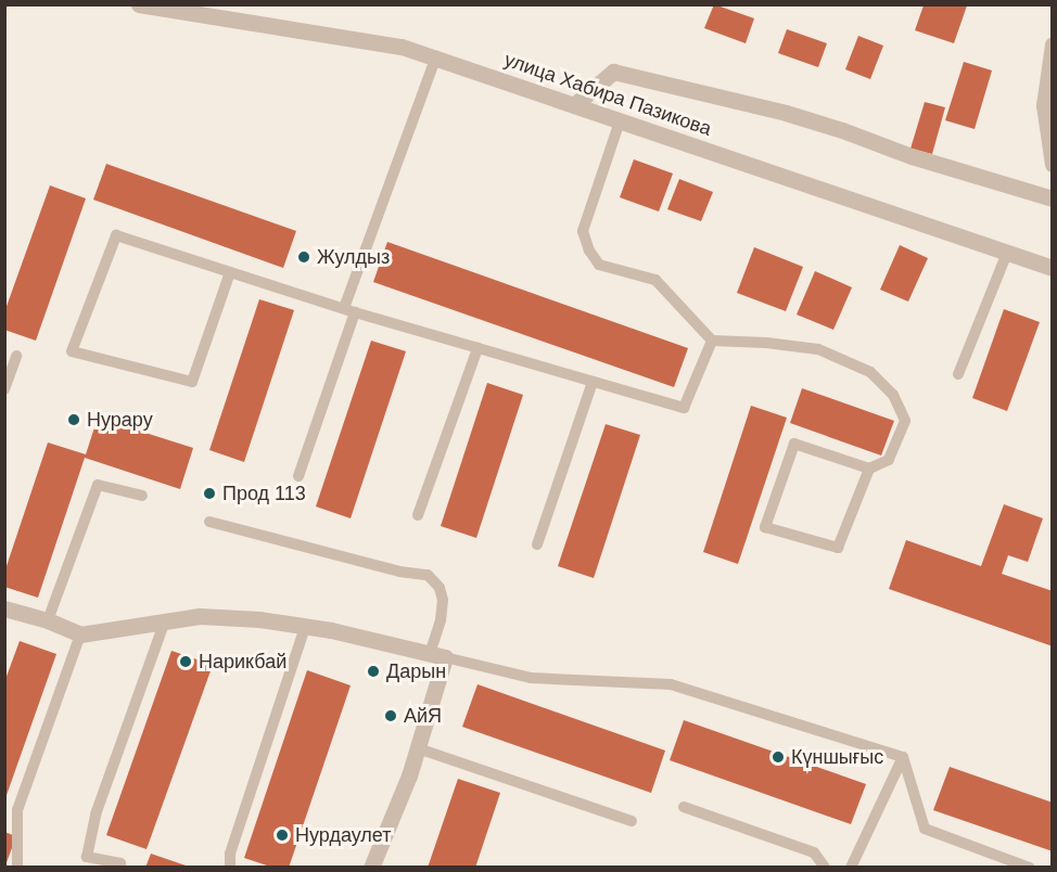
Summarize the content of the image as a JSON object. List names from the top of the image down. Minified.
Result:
{"streets":{"street":["улица Хабира Пазикова"]},"places":["Жулдыз","Нурару","Прод 113","Нарикбай","Дарын","АйЯ","Күншығыс","Нурдаулет"]}
